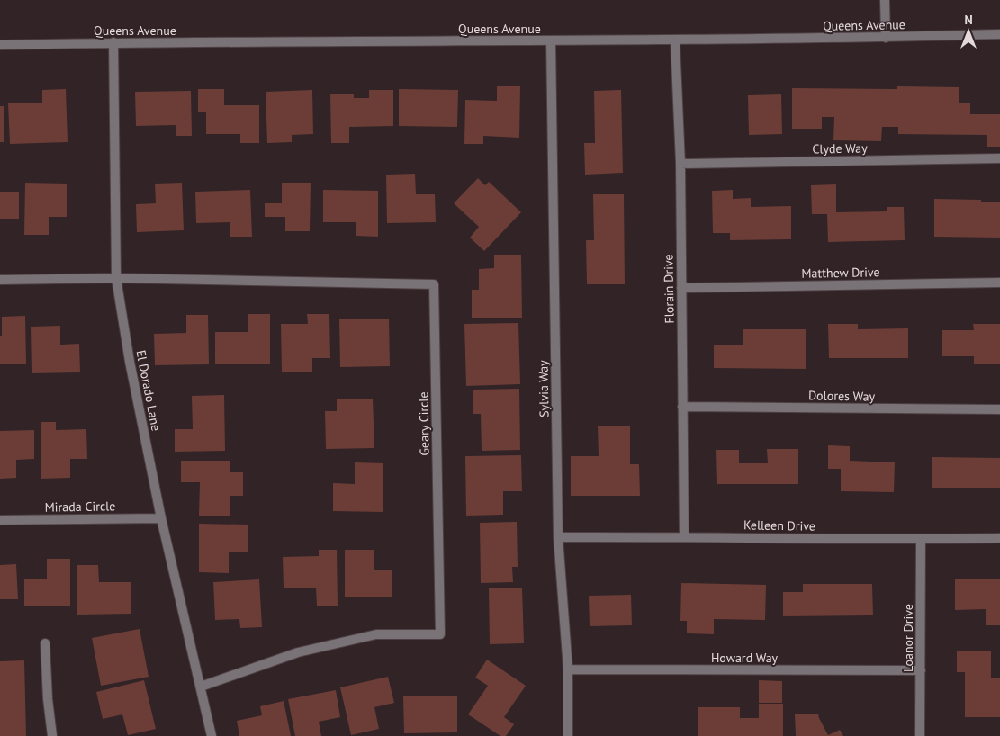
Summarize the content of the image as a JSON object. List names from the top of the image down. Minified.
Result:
{"streets":{"street":["Queens Avenue","Clyde Way","Matthew Drive","Florain Drive","Sylvia Way","El Dorado Lane","Dolores Way","Geary Circle","Mirada Circle","Kelleen Drive","Loanor Drive","Howard Way"]},"crossings":[["Queens Avenue","Florain Drive"],["Queens Avenue","Sylvia Way"],["Queens Avenue","El Dorado Lane"],["Clyde Way","Florain Drive"],["Matthew Drive","Florain Drive"],["Florain Drive","Dolores Way"],["Florain Drive","Kelleen Drive"],["Sylvia Way","Kelleen Drive"],["Sylvia Way","Howard Way"],["El Dorado Lane","Geary Circle"],["El Dorado Lane","Mirada Circle"],["Kelleen Drive","Loanor Drive"],["Loanor Drive","Howard Way"]],"north":"top"}
